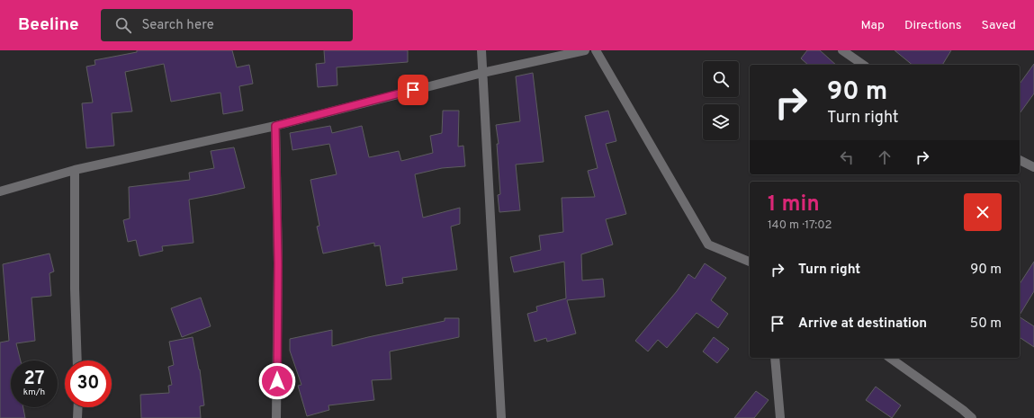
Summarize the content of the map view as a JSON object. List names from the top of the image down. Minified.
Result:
{"page":{"header":"Beeline","search":"Search here","nav":["Map","Directions","Saved"],"turn":["90 m","Turn right"],"heading":["1 min","140 m · 17:02"],"list":[{"name":"Turn right","value":"90 m"},{"name":"Arrive at destination","value":"50 m"}],"speed":"27 km/h","limit":"30"}}
